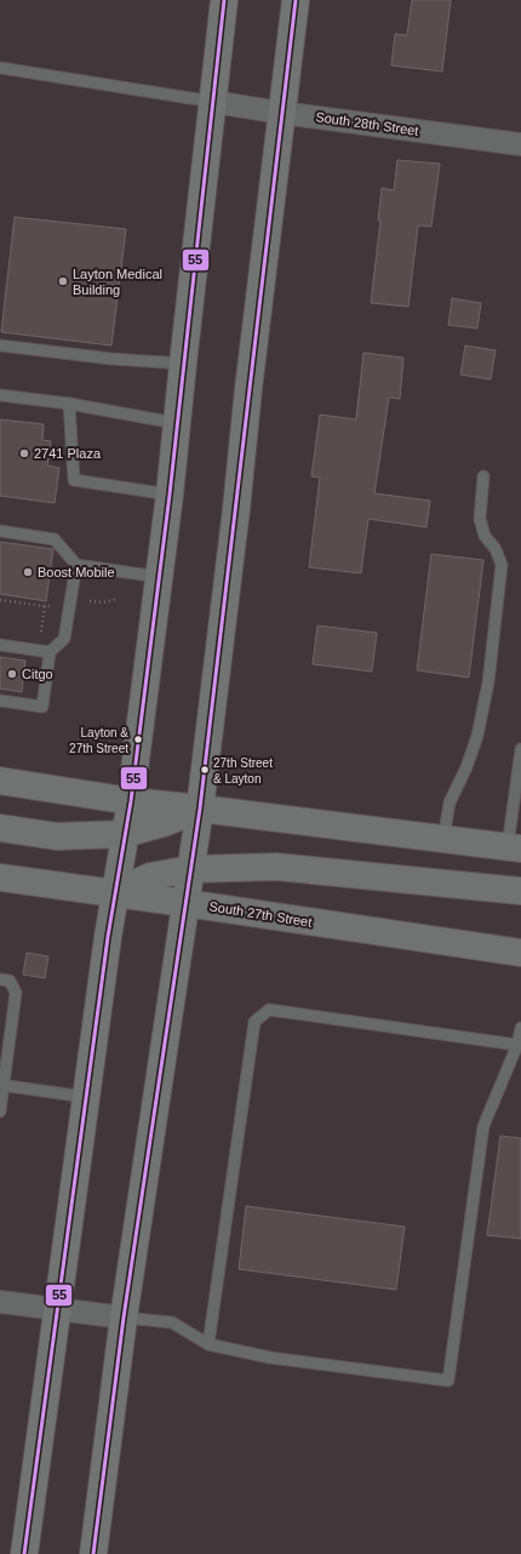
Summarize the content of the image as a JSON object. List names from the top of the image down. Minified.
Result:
{"streets":{"main road":["South 27th Street"],"street":["South 28th Street"]},"places":["Layton Medical Building","2741 Plaza","Boost Mobile","Citgo","Layton & 27th Street","27th Street & Layton"],"lines":["transit line 55"]}
